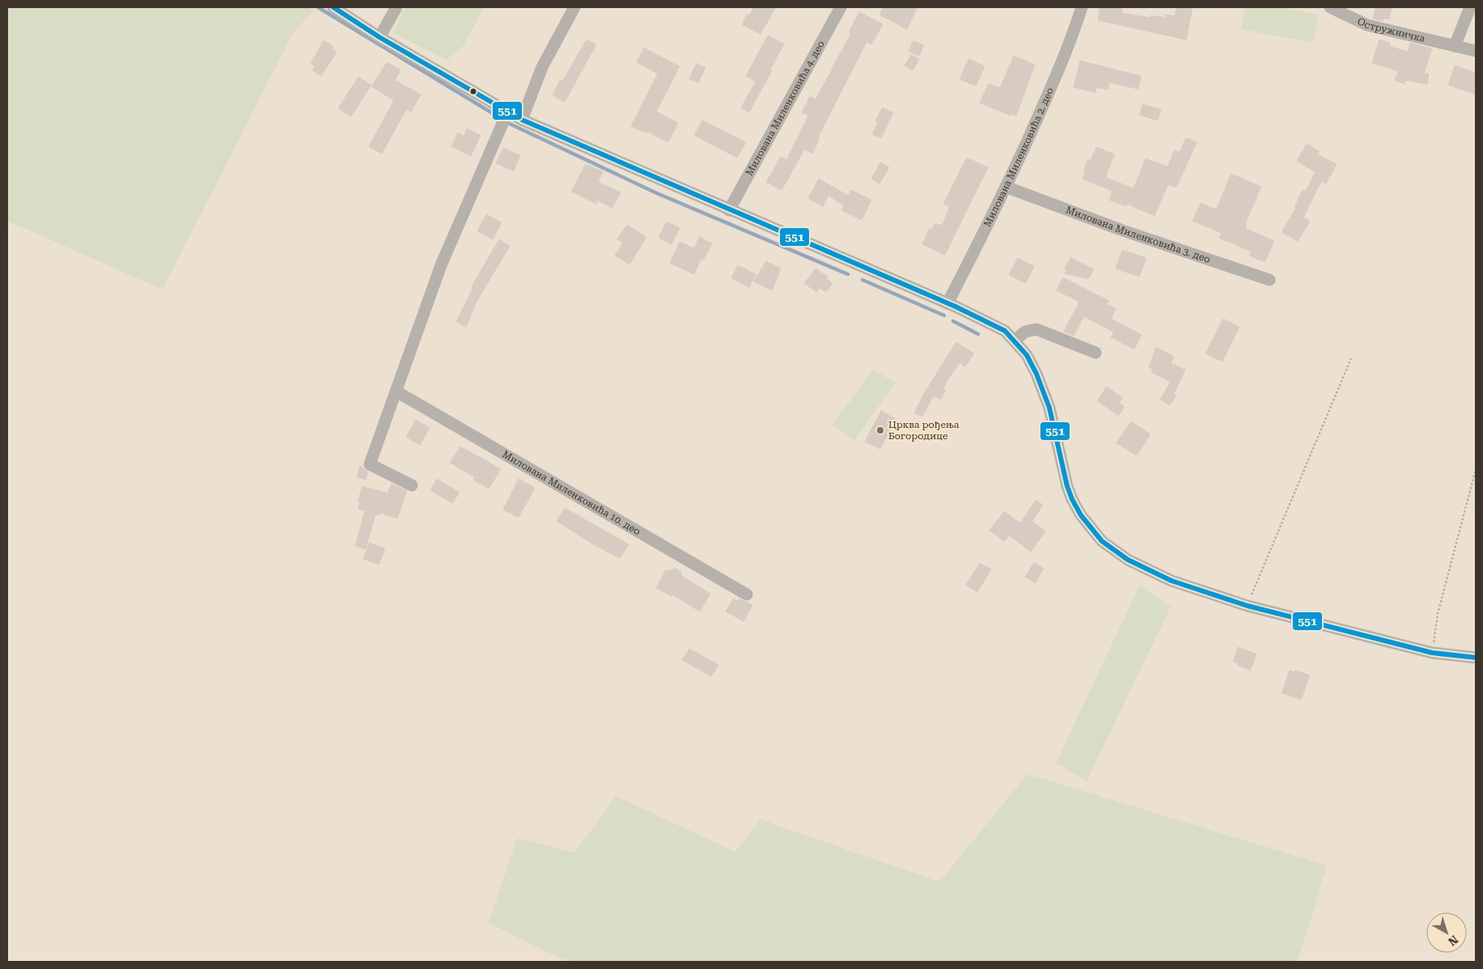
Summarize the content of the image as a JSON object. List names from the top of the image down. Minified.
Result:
{"streets":{"street":["Остружничка","Милована Миленковића 4. део","Милована Миленковића 2. део","Милована Миленковића 3. део","Милована Миленковића 10. део"]},"crossings":[["Милована Миленковића 2. део","Милована Миленковића 3. део"]],"places":["Црква рођења Богородице"],"lines":["transit line 551"],"north":"bottom right"}
